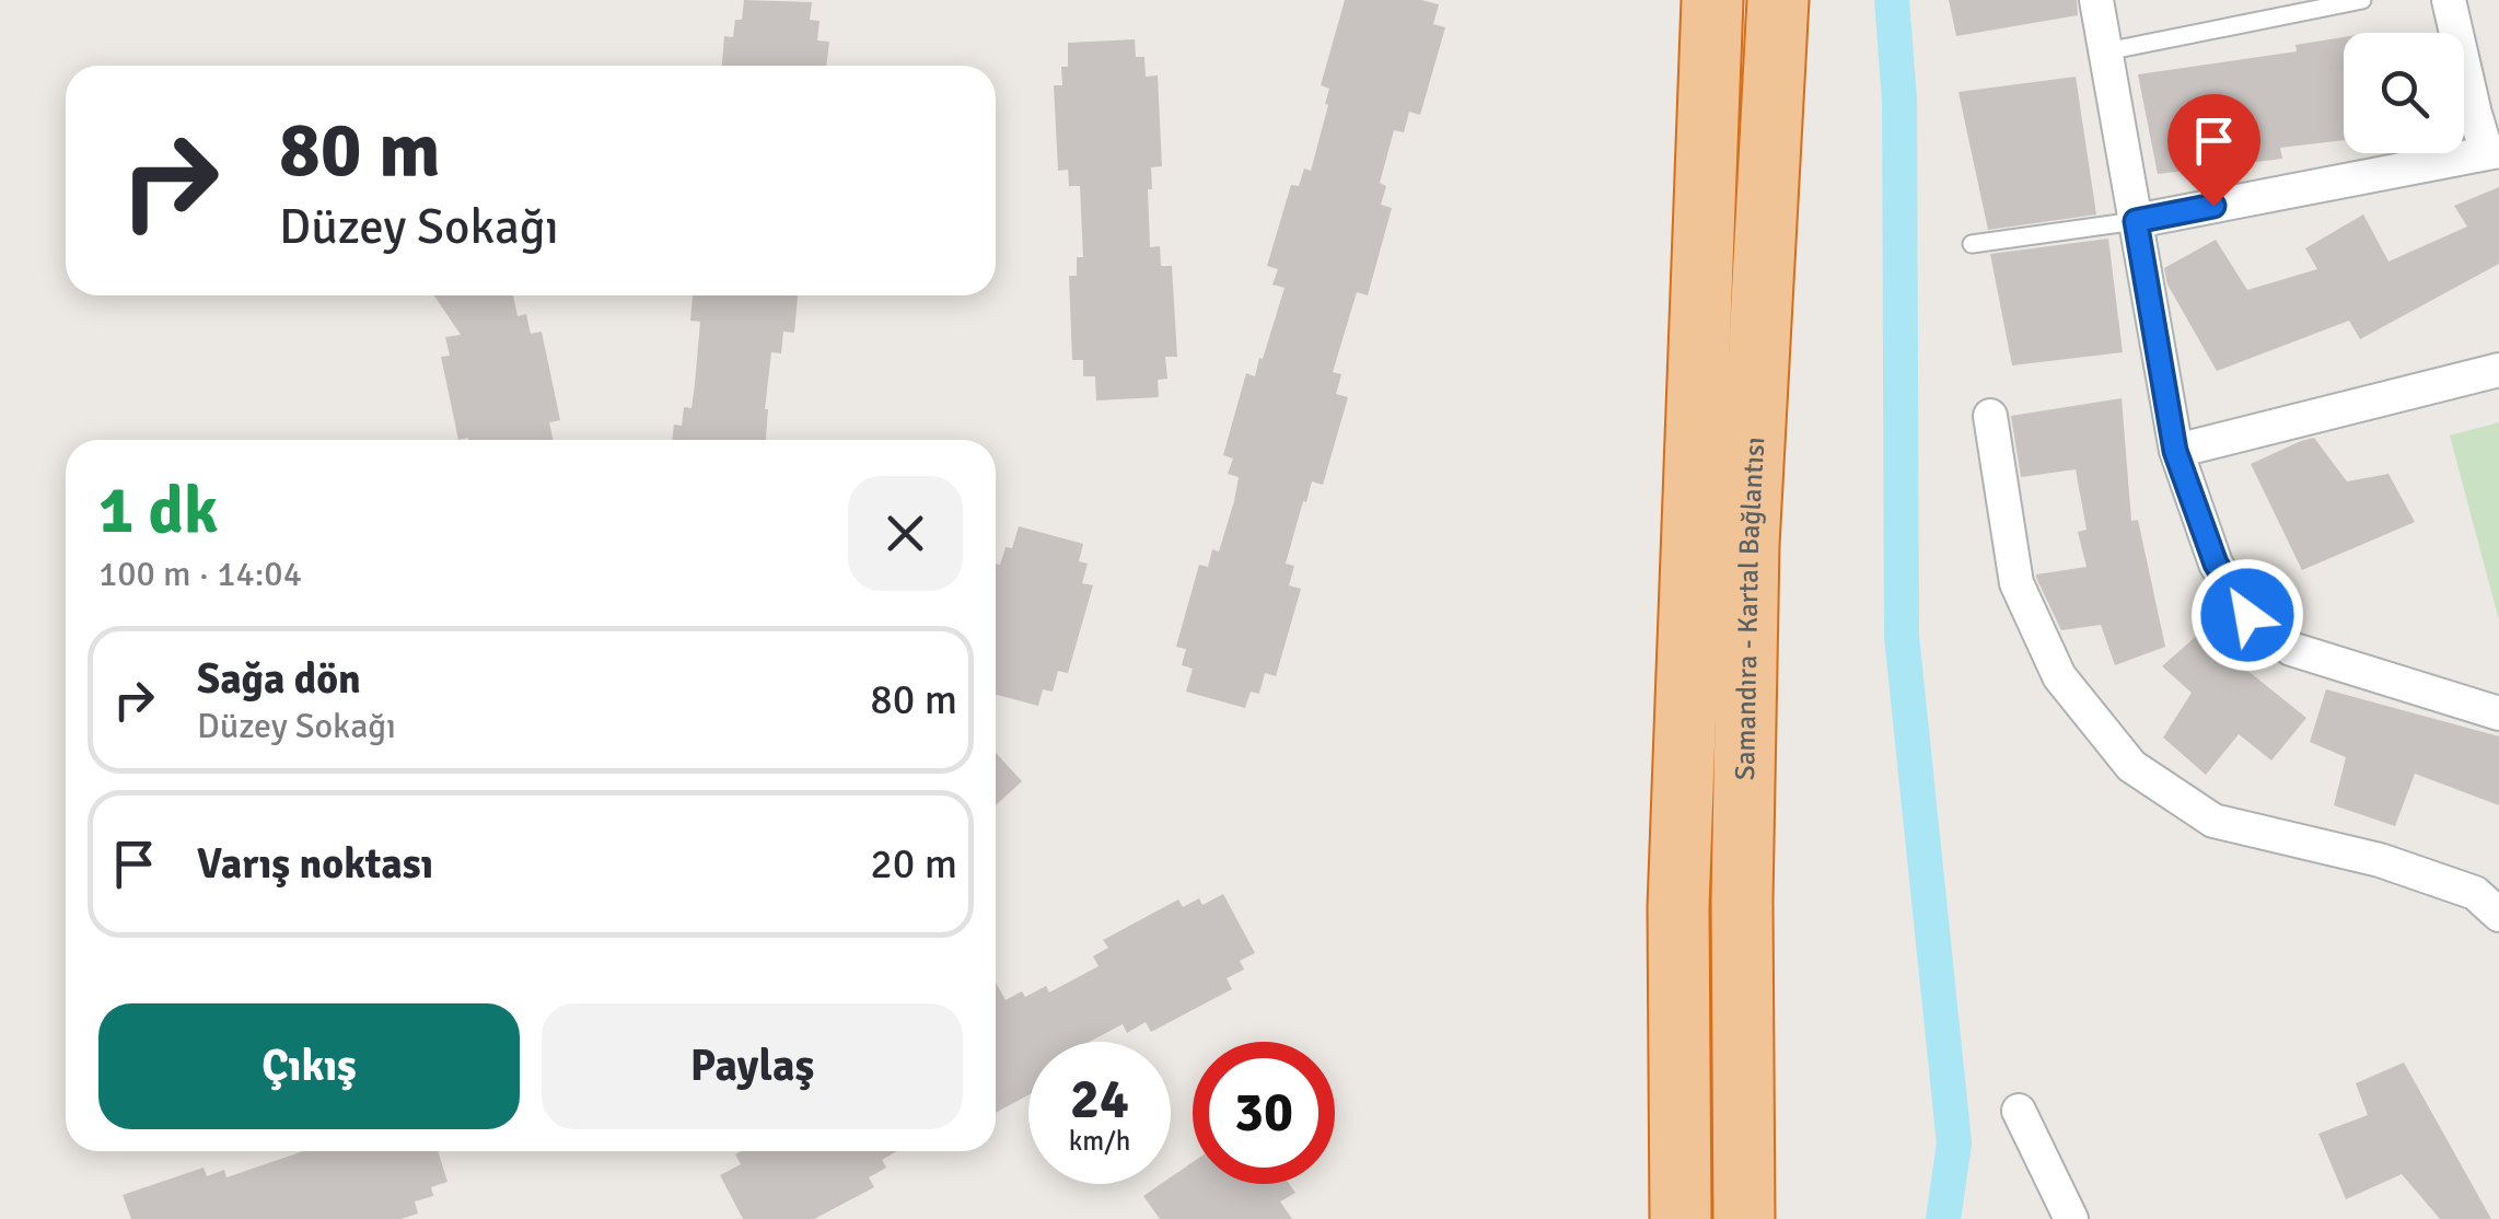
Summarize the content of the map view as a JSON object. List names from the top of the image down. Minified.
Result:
{"streets":{"highway":["Samandıra - Kartal Bağlantısı"]},"page":{"turn":["80 m","Düzey Sokağı"],"heading":["1 dk","100 m · 14:04"],"list":[{"name":"Sağa dön","note":"Düzey Sokağı","value":"80 m"},{"name":"Varış noktası","value":"20 m"}],"buttons":["Çıkış","Paylaş"],"speed":"24 km/h","limit":"30"}}
